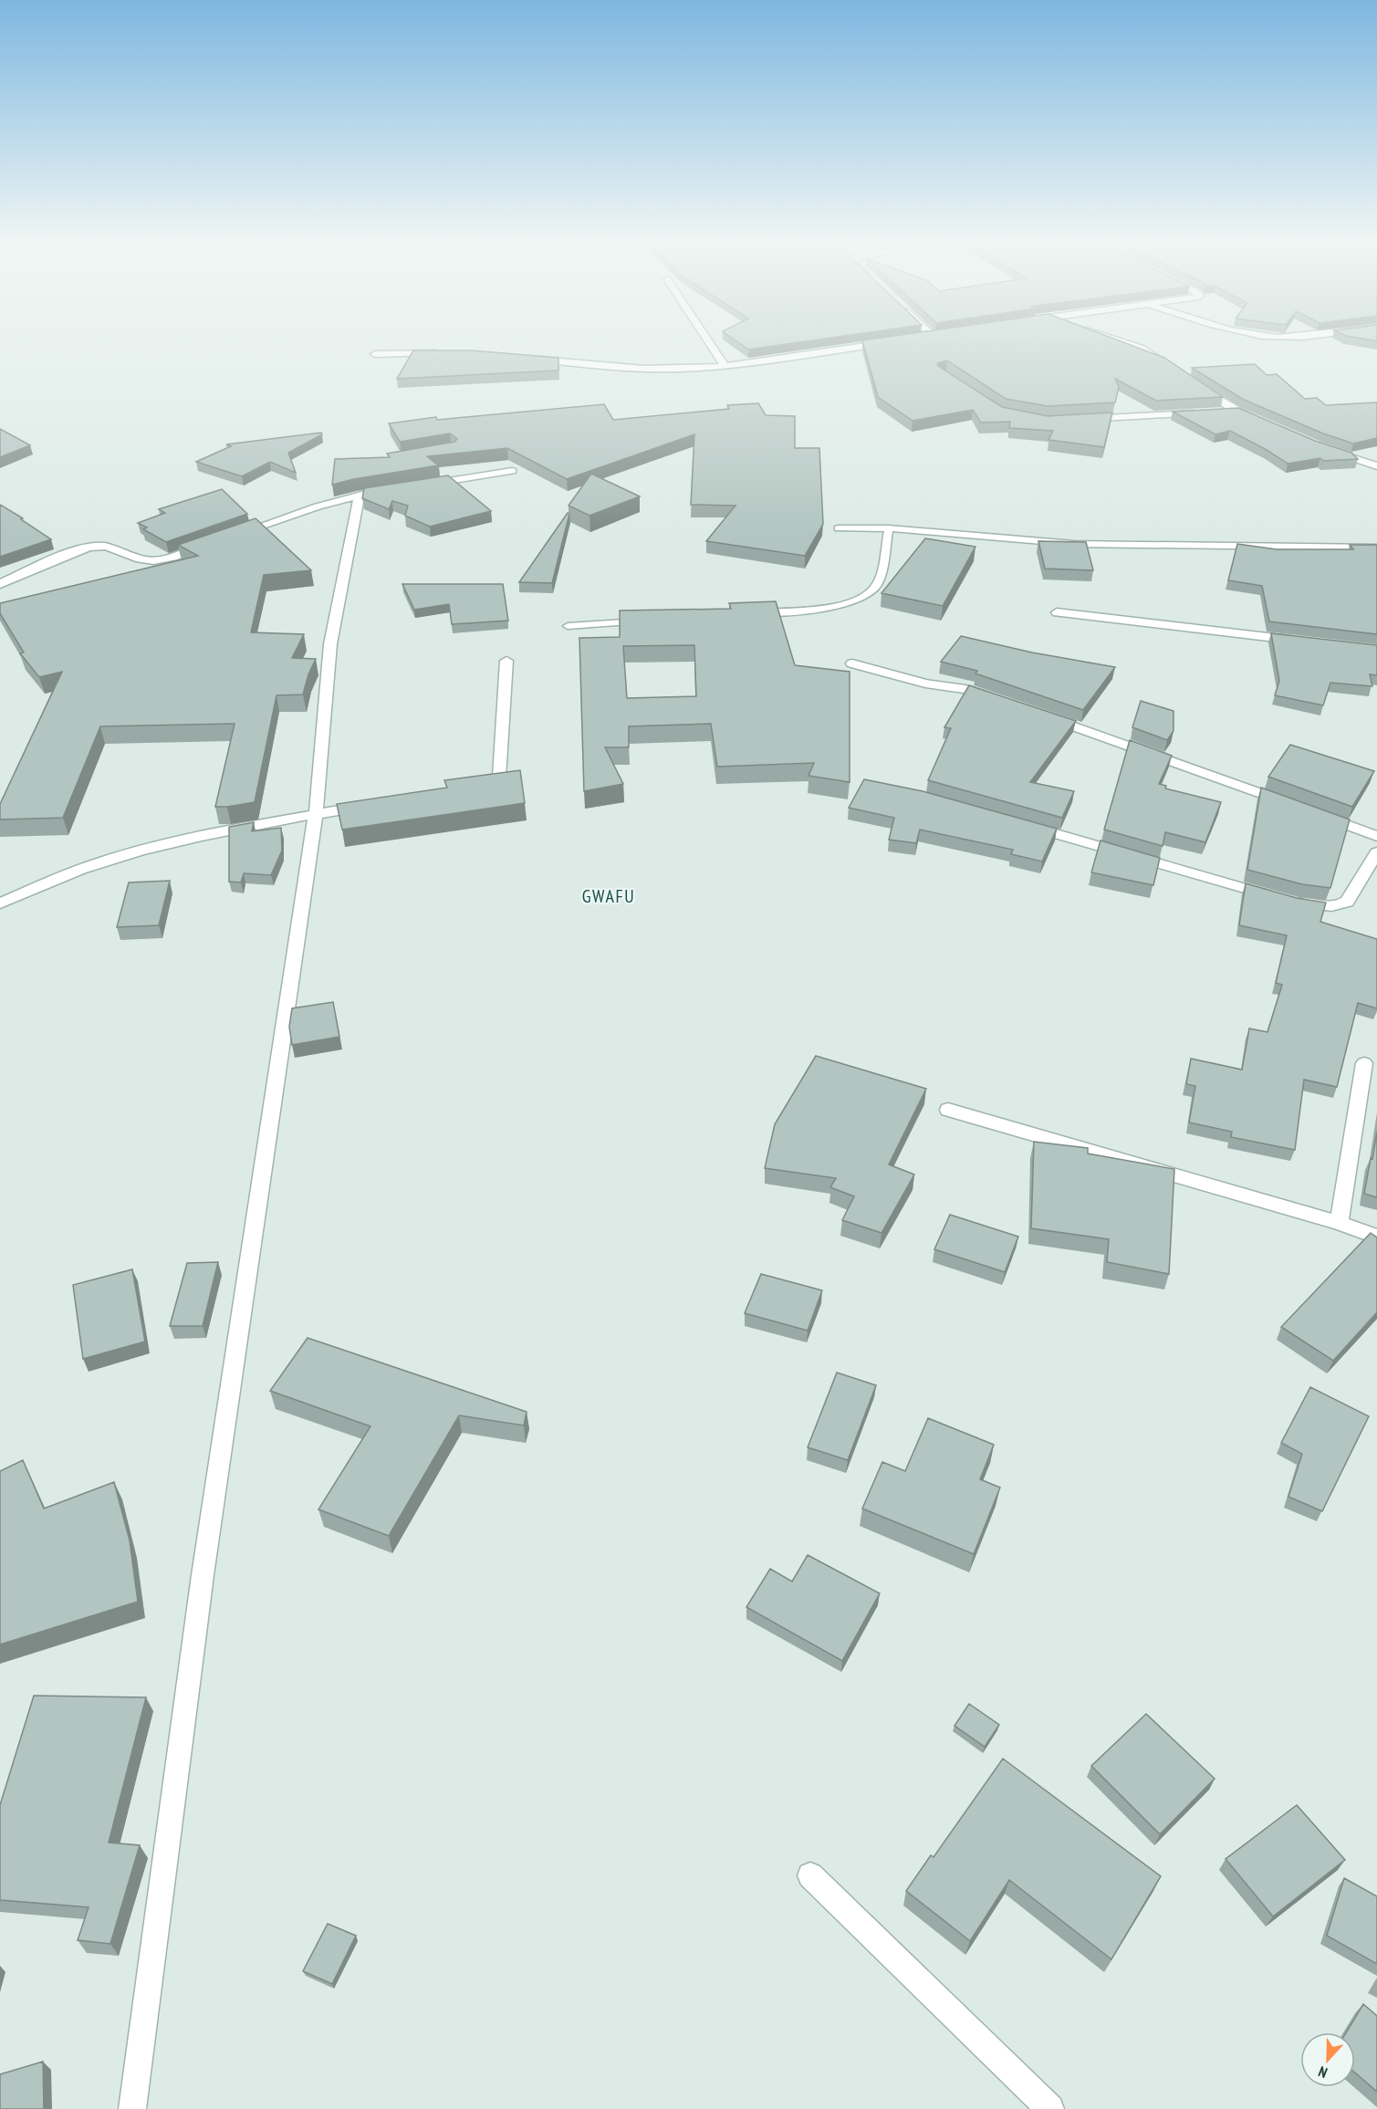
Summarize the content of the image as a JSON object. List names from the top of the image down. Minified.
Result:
{"districts":["GWAFU"],"north":"bottom"}
